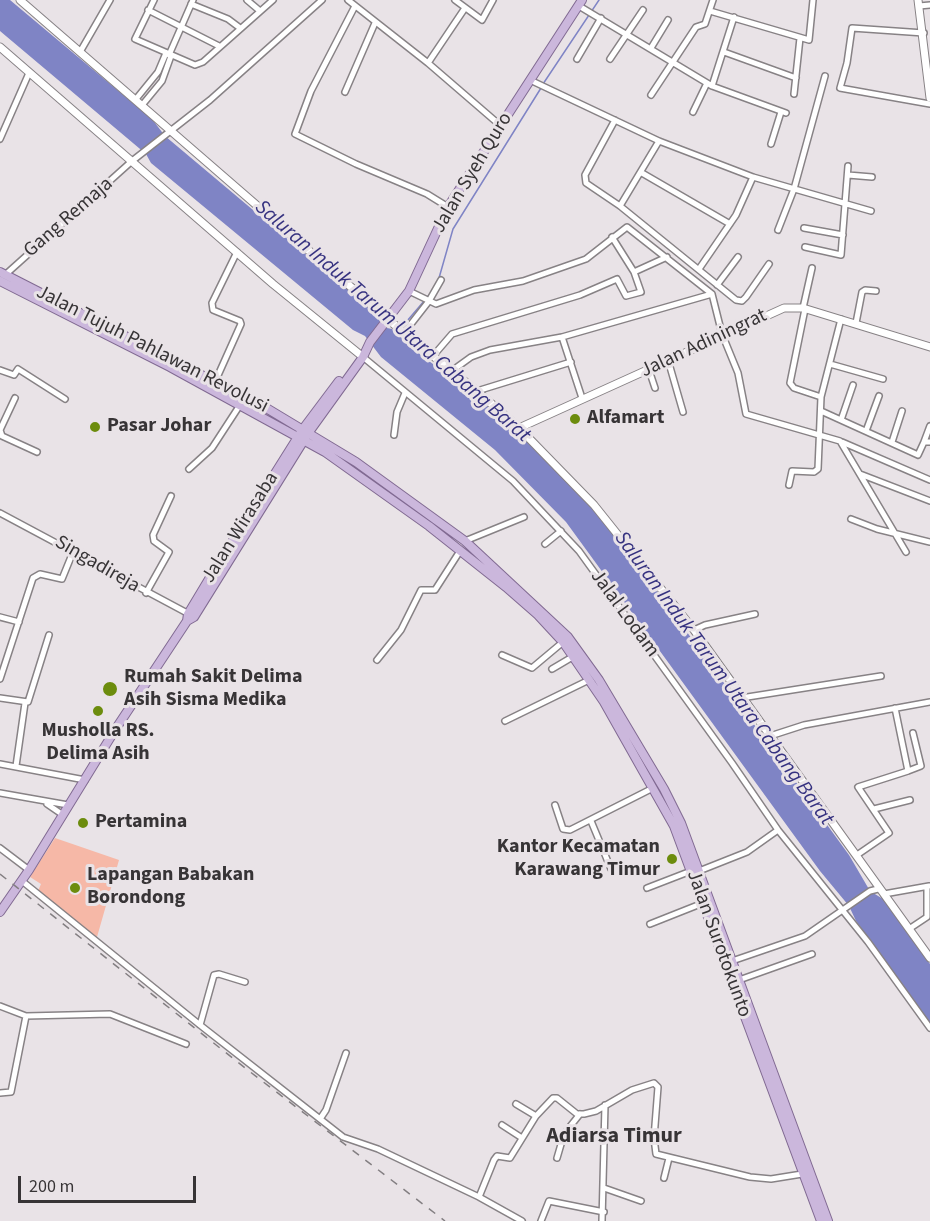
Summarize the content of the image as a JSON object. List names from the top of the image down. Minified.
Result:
{"streets":{"main road":["Jalan Syeh Quro","Jalan Tujuh Pahlawan Revolusi","Jalan Wirasaba","Jalan Surotokunto"],"street":["Gang Remaja","Jalan Adiningrat","Singadireja","Jalal Lodam"]},"crossings":[["Jalan Syeh Quro","Jalan Tujuh Pahlawan Revolusi"],["Jalan Syeh Quro","Jalan Wirasaba"],["Jalan Syeh Quro","Jalal Lodam"],["Jalan Syeh Quro","Jalan Surotokunto"],["Gang Remaja","Jalan Tujuh Pahlawan Revolusi"],["Jalan Tujuh Pahlawan Revolusi","Jalan Wirasaba"],["Jalan Tujuh Pahlawan Revolusi","Jalan Surotokunto"],["Jalan Wirasaba","Singadireja"],["Jalan Wirasaba","Jalan Surotokunto"]],"districts":["Adiarsa Timur"],"water":["Saluran Induk Tarum Utara Cabang Barat"],"places":["Alfamart","Pasar Johar","Rumah Sakit Delima Asih Sisma Medika","Musholla RS. Delima Asih","Pertamina","Kantor Kecamatan Karawang Timur","Lapangan Babakan Borondong"],"scale_bar":"200 m"}
